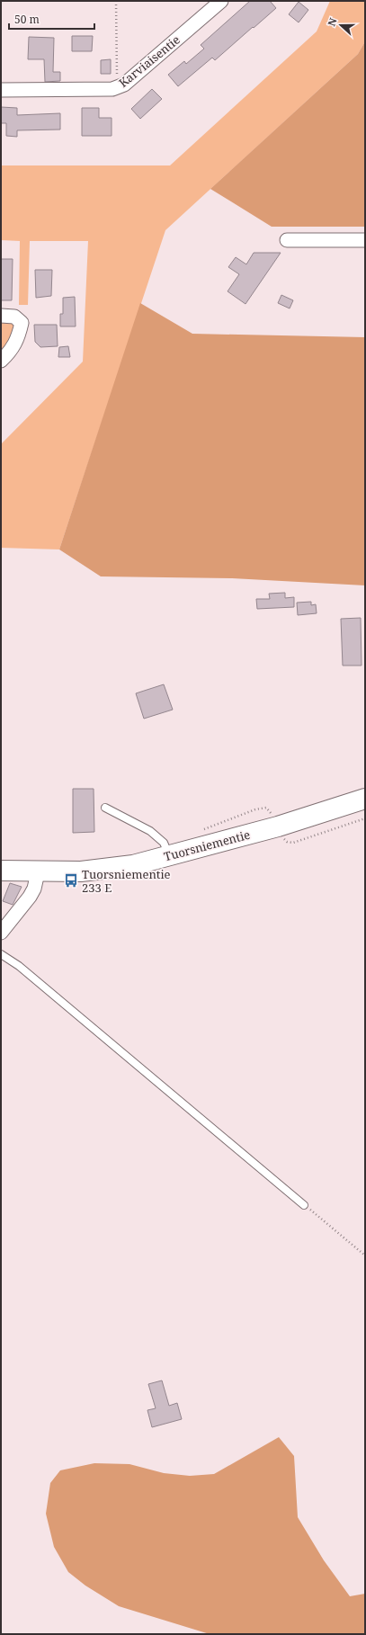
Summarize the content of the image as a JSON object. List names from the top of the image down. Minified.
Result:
{"streets":{"main road":["Tuorsniementie"],"street":["Karviaisentie"]},"places":{"bus stop":["Tuorsniementie 233 E"]},"scale_bar":"50 m","north":"left"}
